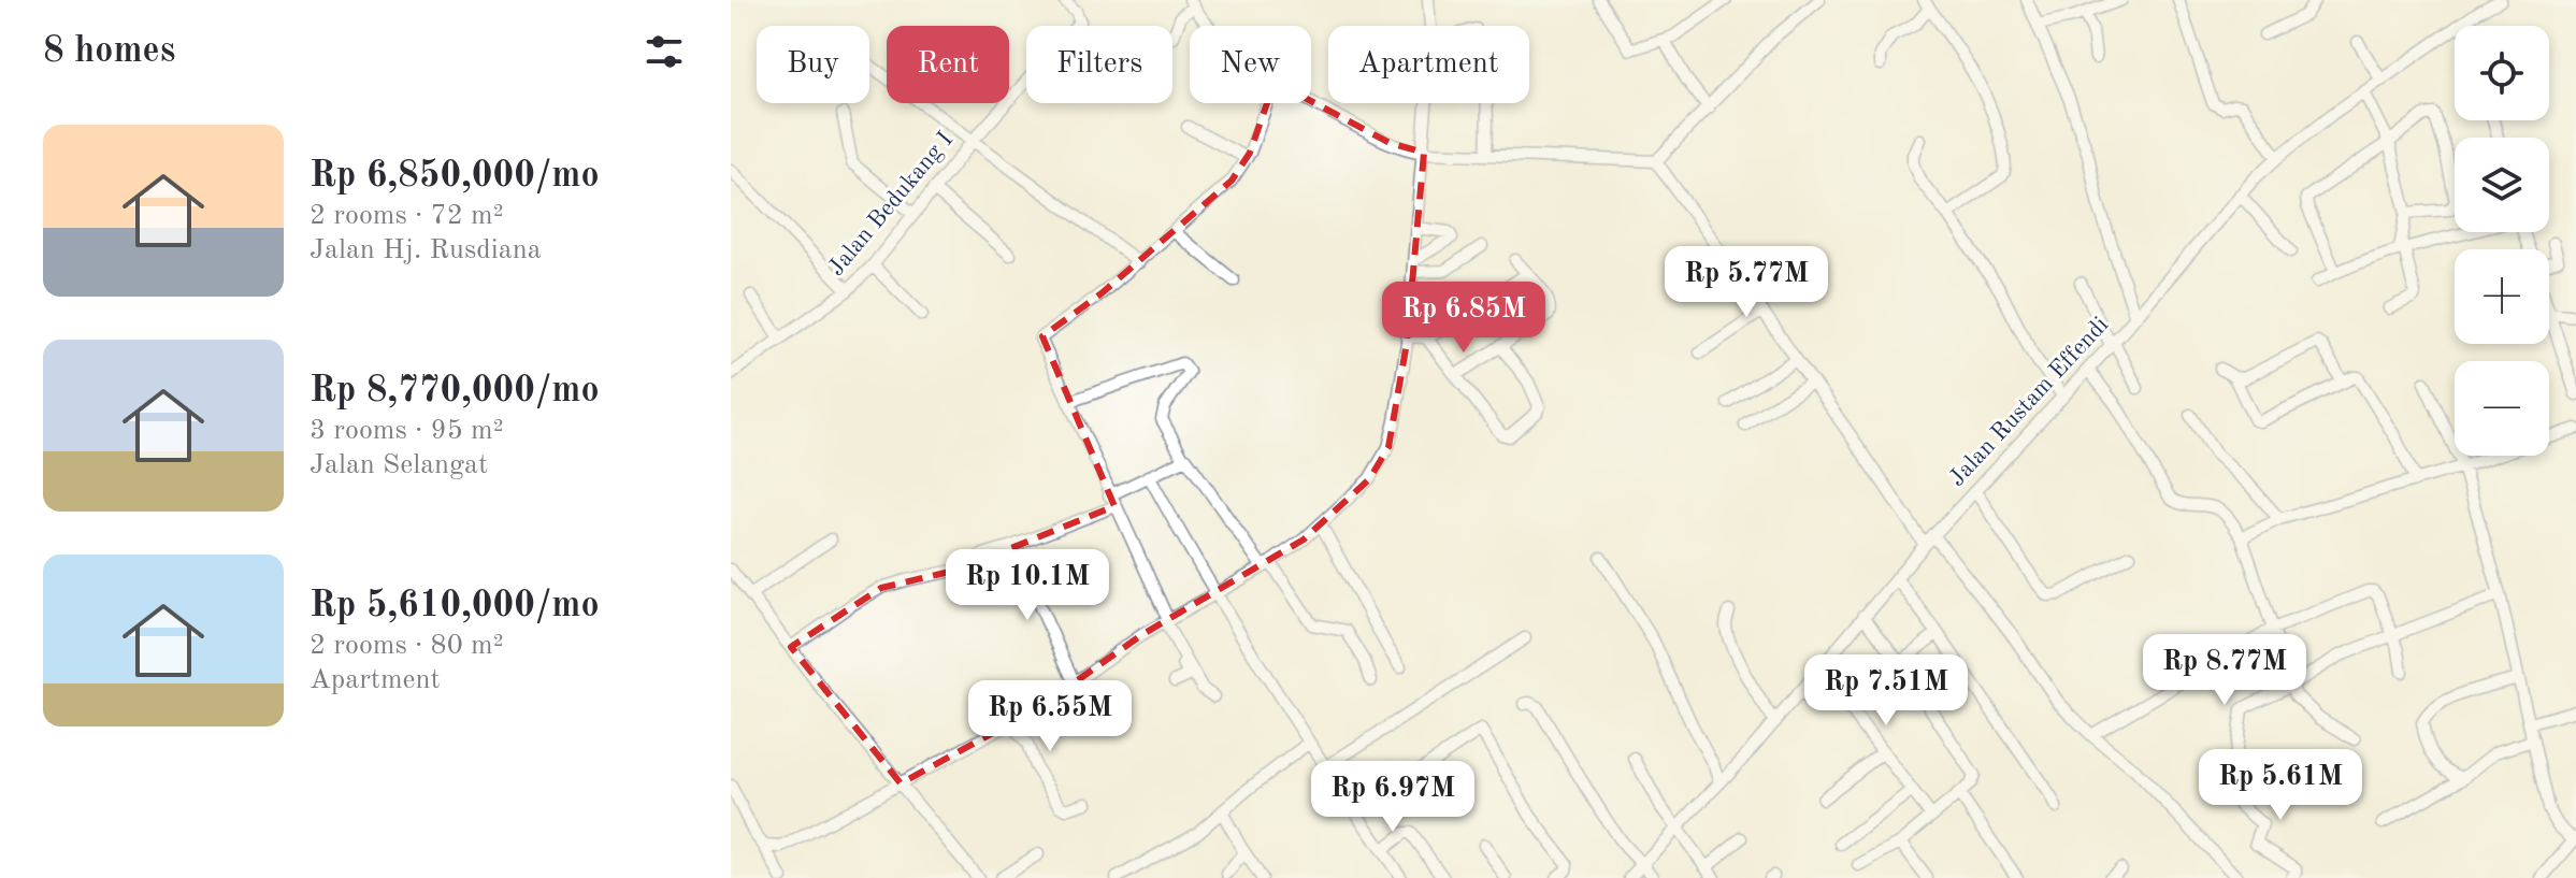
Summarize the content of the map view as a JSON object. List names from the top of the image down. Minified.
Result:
{"streets":{"street":["Jalan Bedukang I","Jalan Rustam Effendi"]},"page":{"heading":"8 homes","map_buttons":["+","−"],"chip":["Buy","Rent","Filters","New","Apartment"],"list":[{"name":"Rp 6,850,000/mo","note":"2 rooms · 72 m² · Jalan Hj. Rusdiana"},{"name":"Rp 8,770,000/mo","note":"3 rooms · 95 m² · Jalan Selangat"},{"name":"Rp 5,610,000/mo","note":"2 rooms · 80 m² · Apartment"}],"price":["Rp 5.77M","Rp 6.85M","Rp 10.1M","Rp 8.77M","Rp 7.51M","Rp 6.55M","Rp 5.61M","Rp 6.97M"]}}
